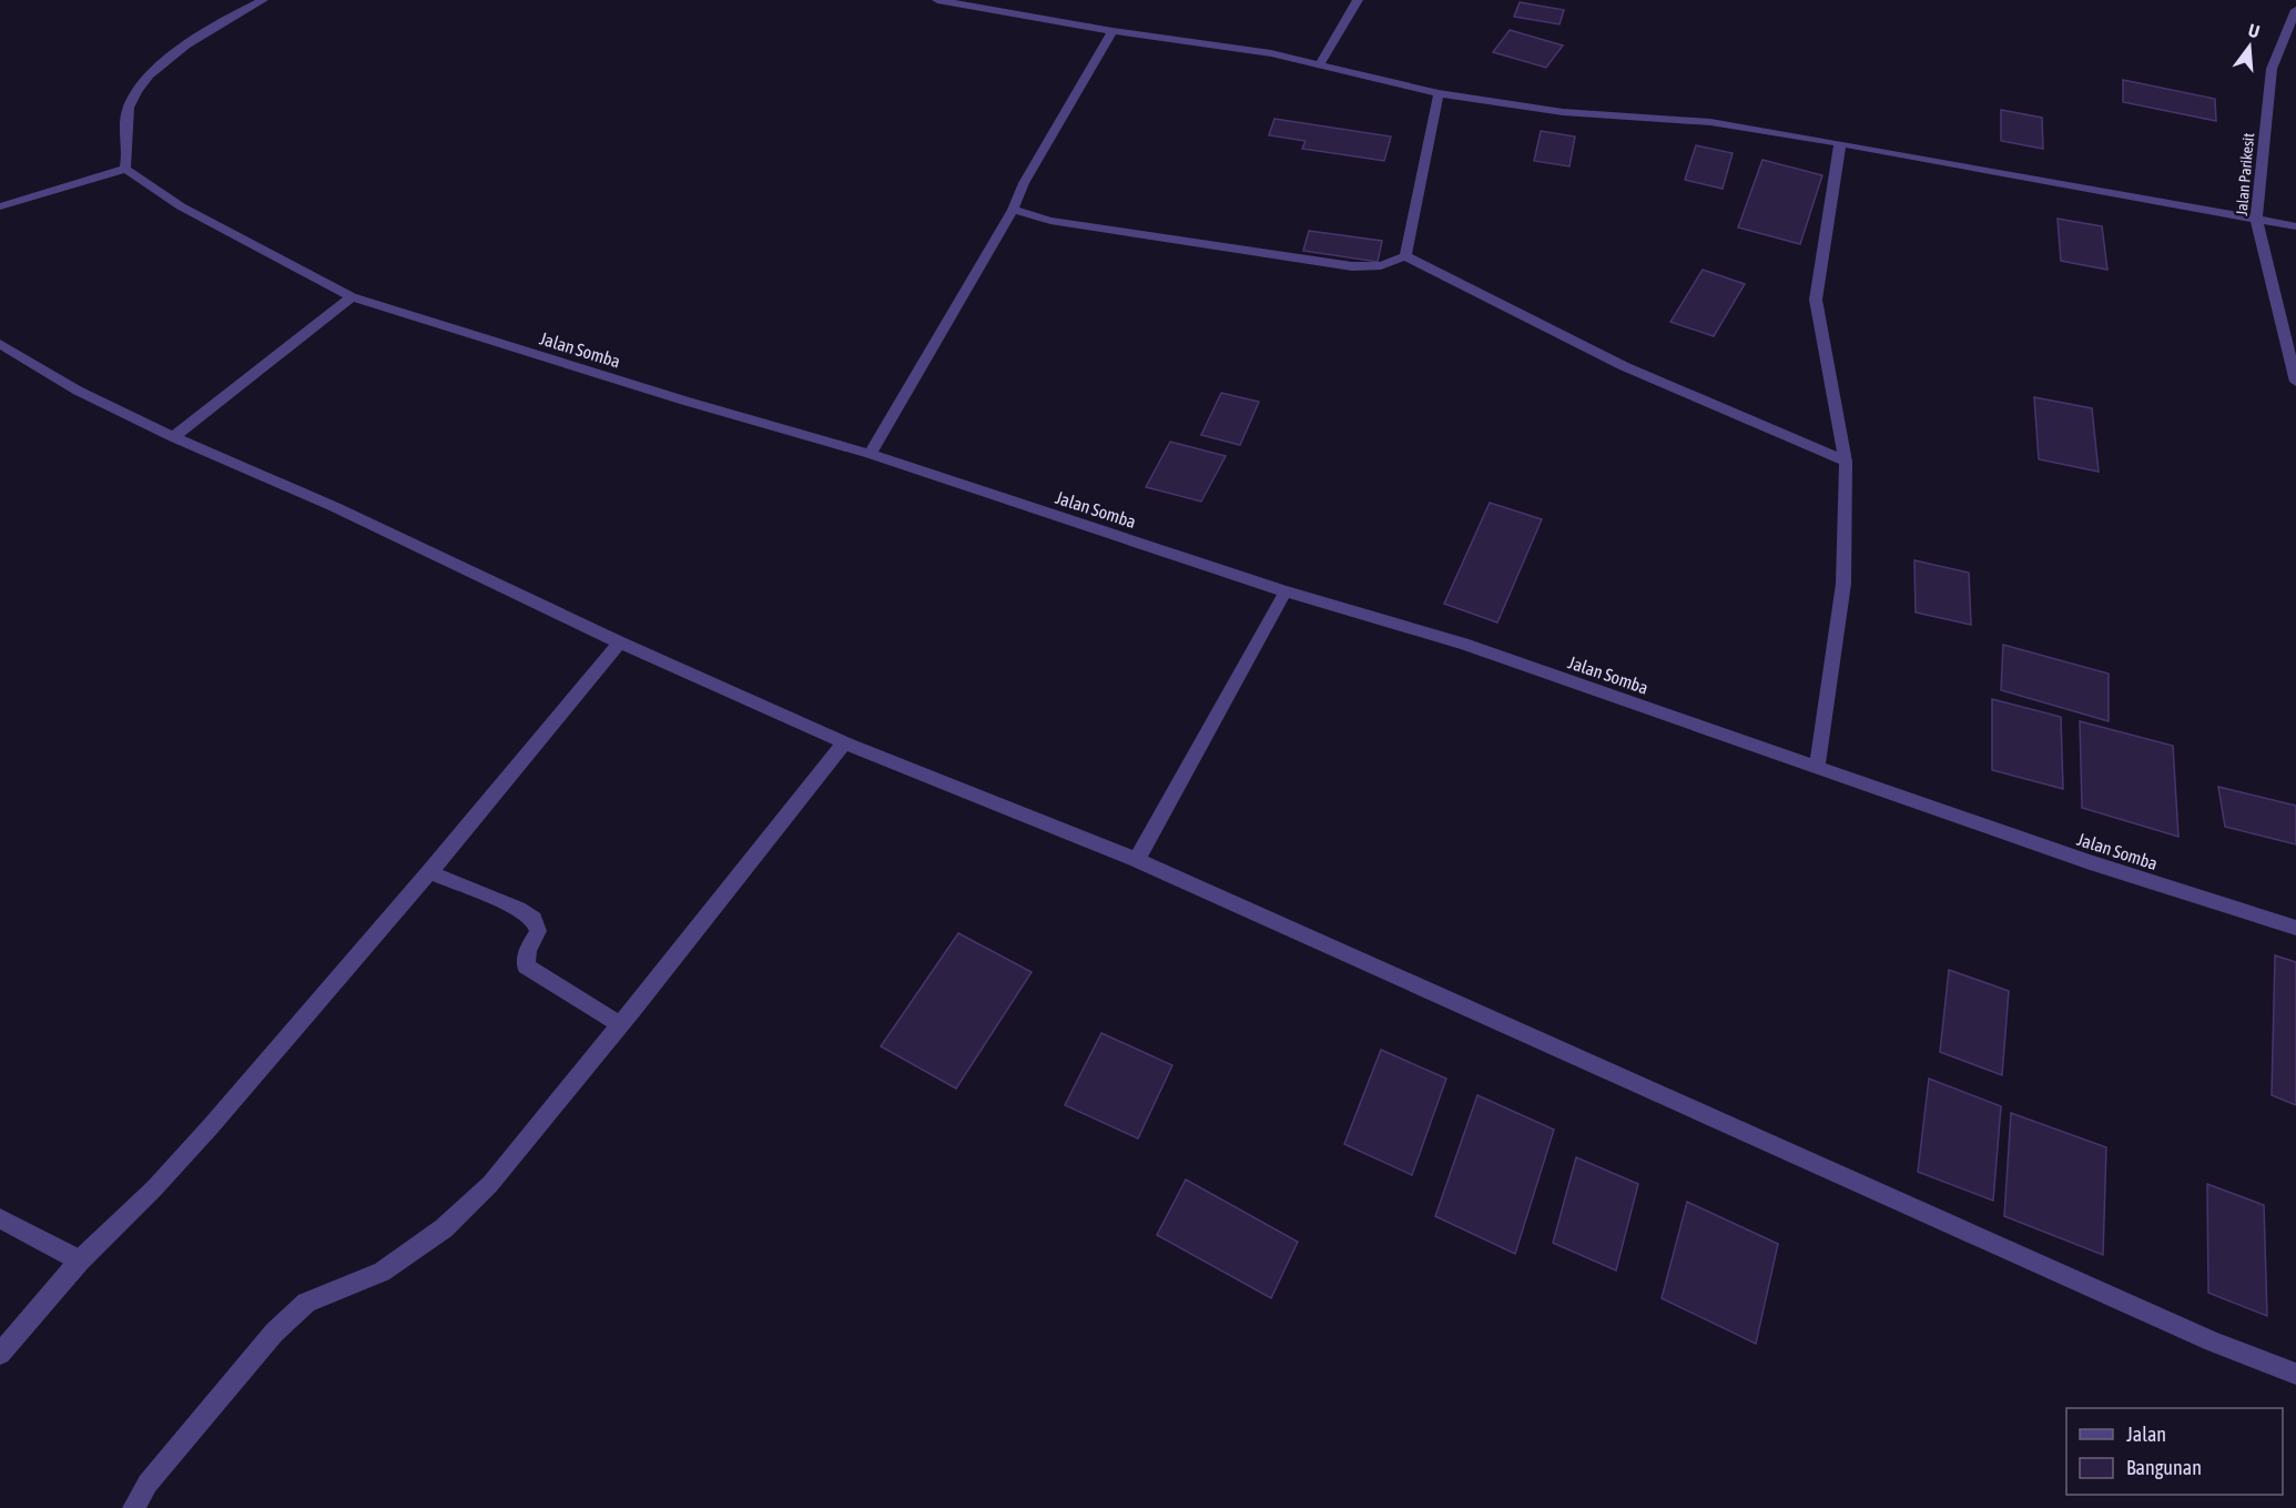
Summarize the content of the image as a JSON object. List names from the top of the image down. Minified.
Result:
{"streets":{"street":["Jalan Parikesit","Jalan Somba"]},"legend":["Jalan","Bangunan"],"north":"top"}
